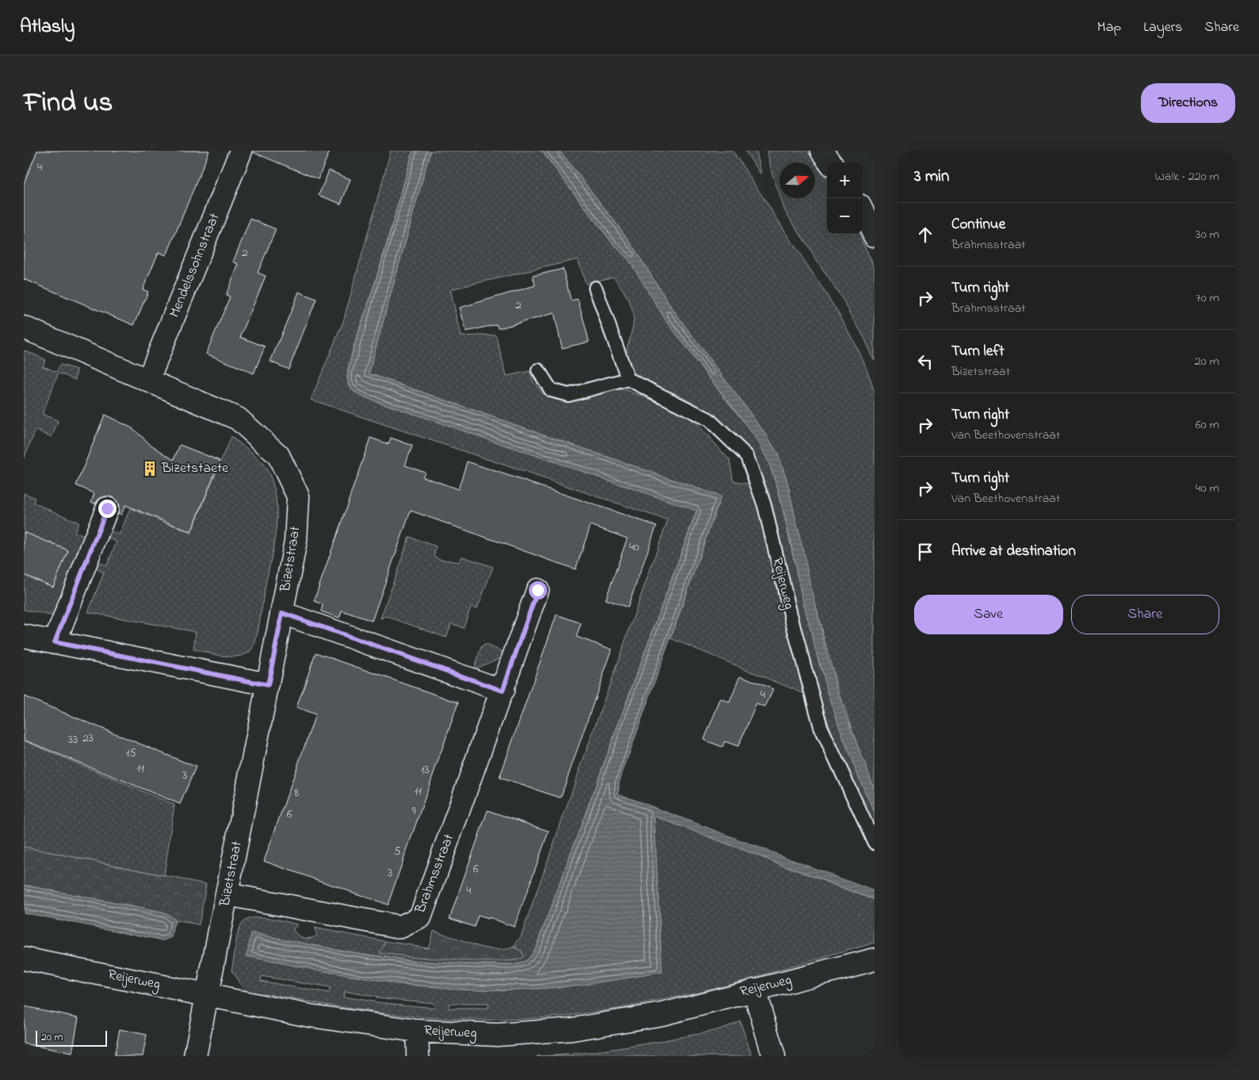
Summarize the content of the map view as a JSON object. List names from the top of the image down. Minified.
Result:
{"streets":{"street":["Mendelssohnstraat","Bizetstraat","Reijerweg","Brahmsstraat"]},"crossings":[["Mendelssohnstraat","Bizetstraat"],["Bizetstraat","Reijerweg"],["Bizetstraat","Brahmsstraat"]],"places":{"building":["Bizetstaete"]},"house_numbers":["4","2","2","40","4","23","33","15","11","13","3","11","8","9","6","5","6","3","4"],"scale_bar":"20 m","north":"right","page":{"header":"Atlasly","nav":["Map","Layers","Share"],"title":"Find us","buttons":["Directions",["Save","Share"]],"heading":["3 min","Walk · 220 m"],"map_buttons":["+","−"],"list":[["Continue","Brahmsstraat","30 m"],["Turn right","Brahmsstraat","70 m"],["Turn left","Bizetstraat","20 m"],["Turn right","Van Beethovenstraat","60 m"],["Turn right","Van Beethovenstraat","40 m"],"Arrive at destination"],"scale":"20 m"}}
